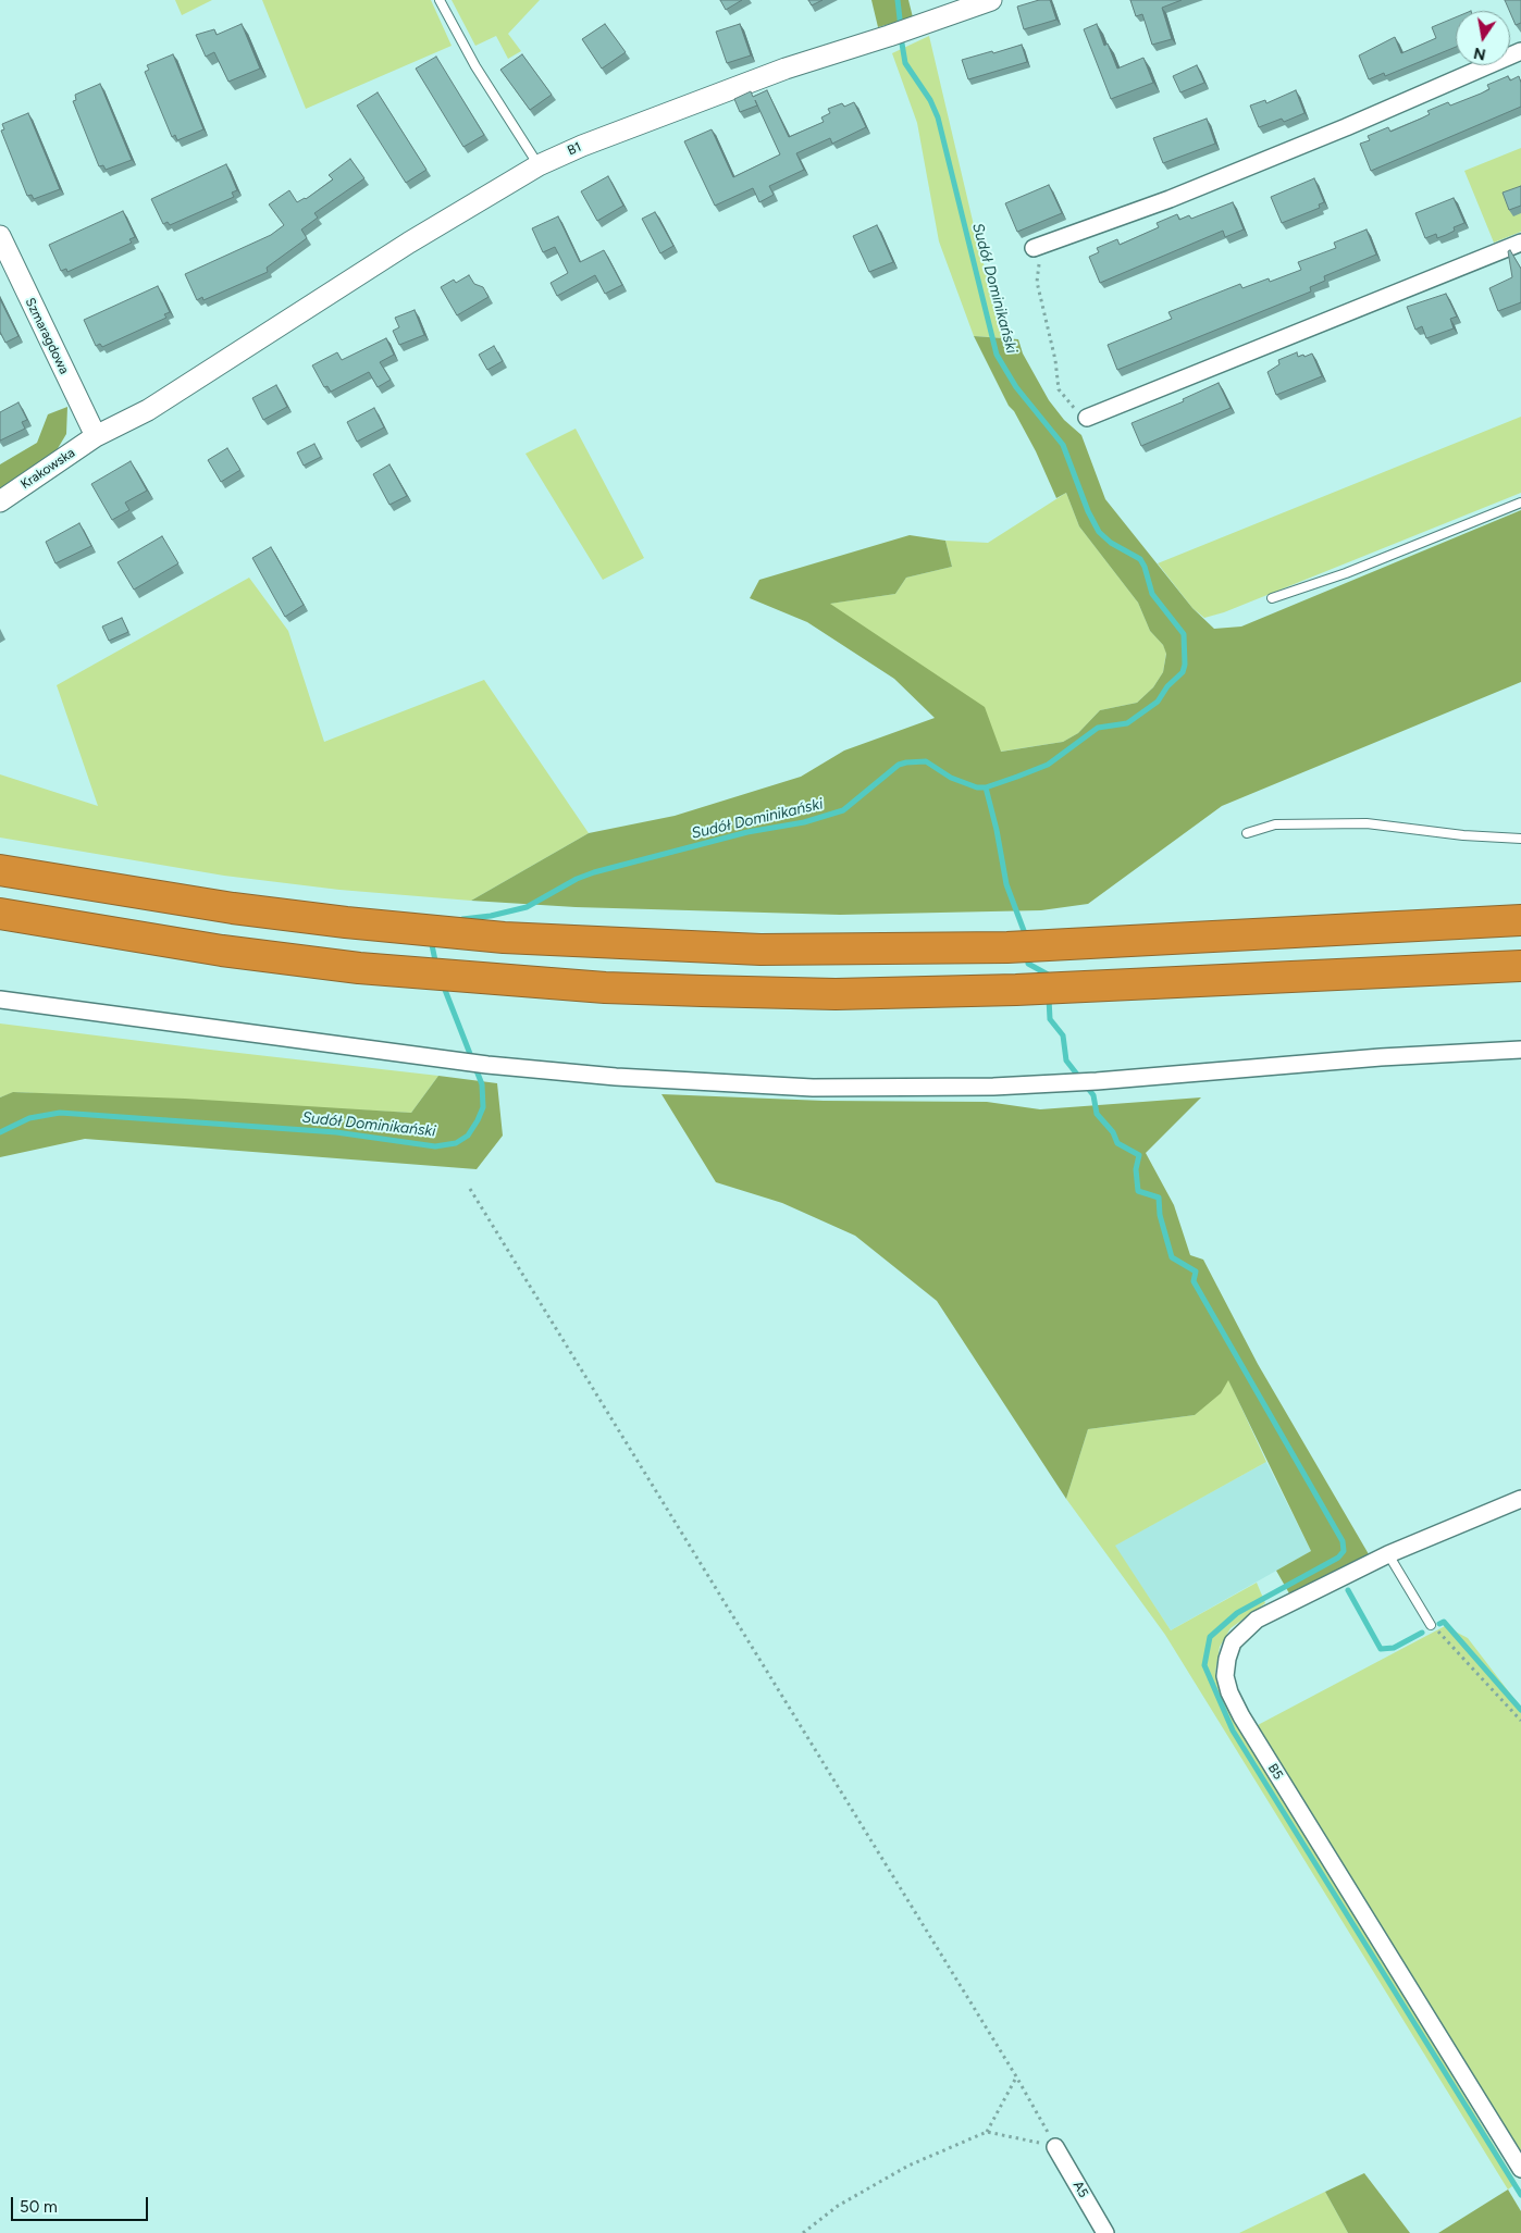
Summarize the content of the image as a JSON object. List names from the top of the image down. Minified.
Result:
{"streets":{"street":["B1","Szmaragdowa","Krakowska","B5","A5"]},"crossings":[["B1","Krakowska"],["Szmaragdowa","Krakowska"]],"water":["Sudół Dominikański"],"scale_bar":"50 m","north":"bottom"}
